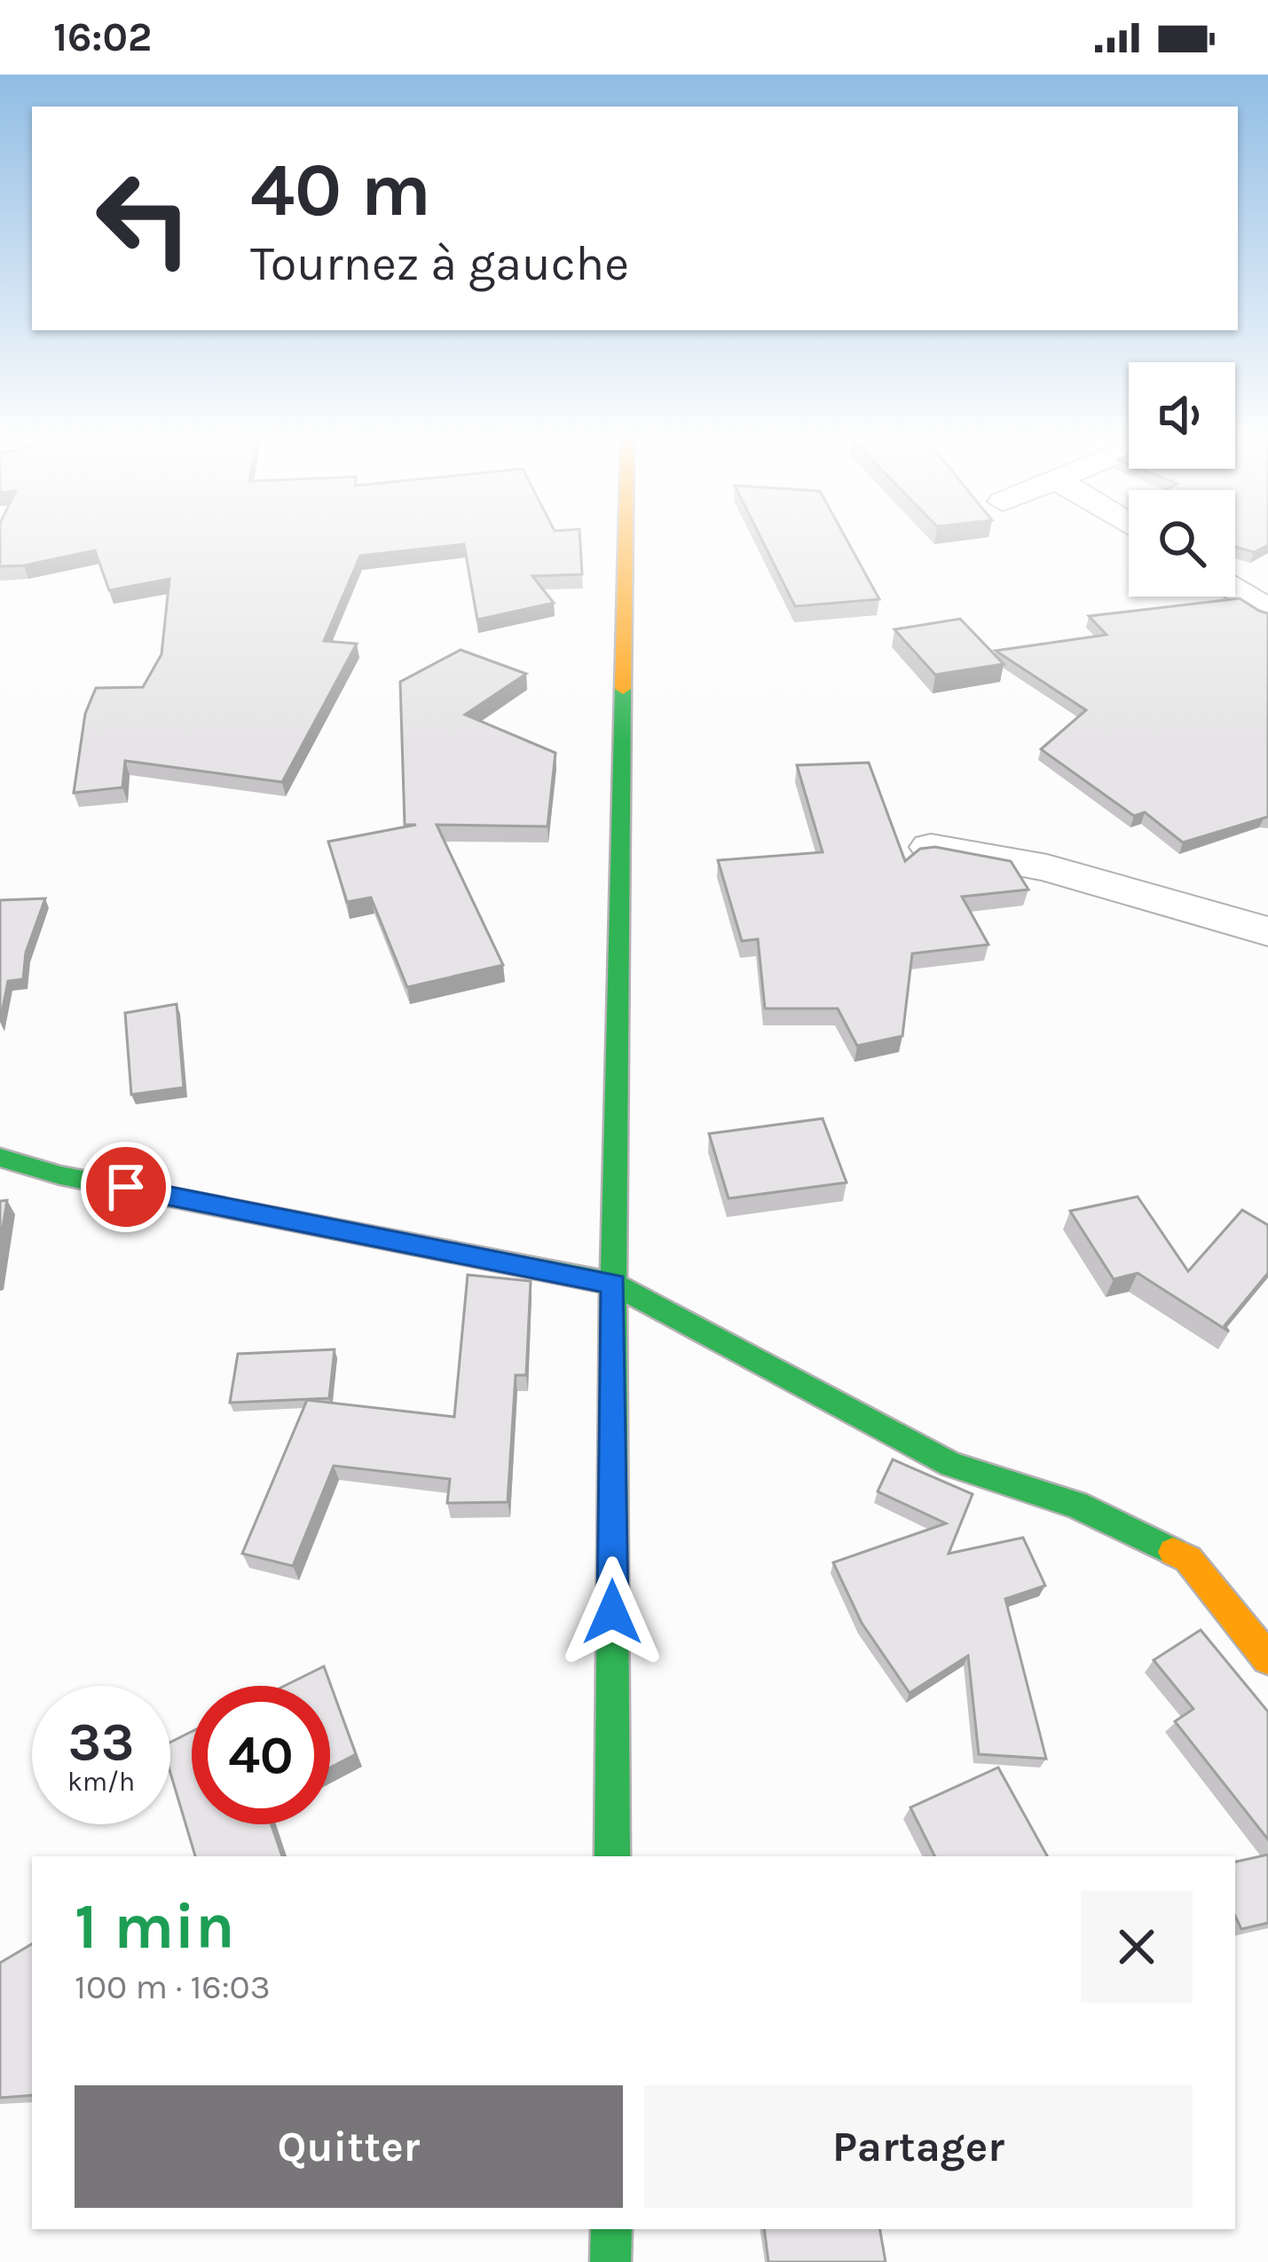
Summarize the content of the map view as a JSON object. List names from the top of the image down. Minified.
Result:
{"page":{"status":"16:02","turn":["40 m","Tournez à gauche"],"speed":"33 km/h","limit":"40","heading":["1 min","100 m · 16:03"],"buttons":["Quitter","Partager"]}}
